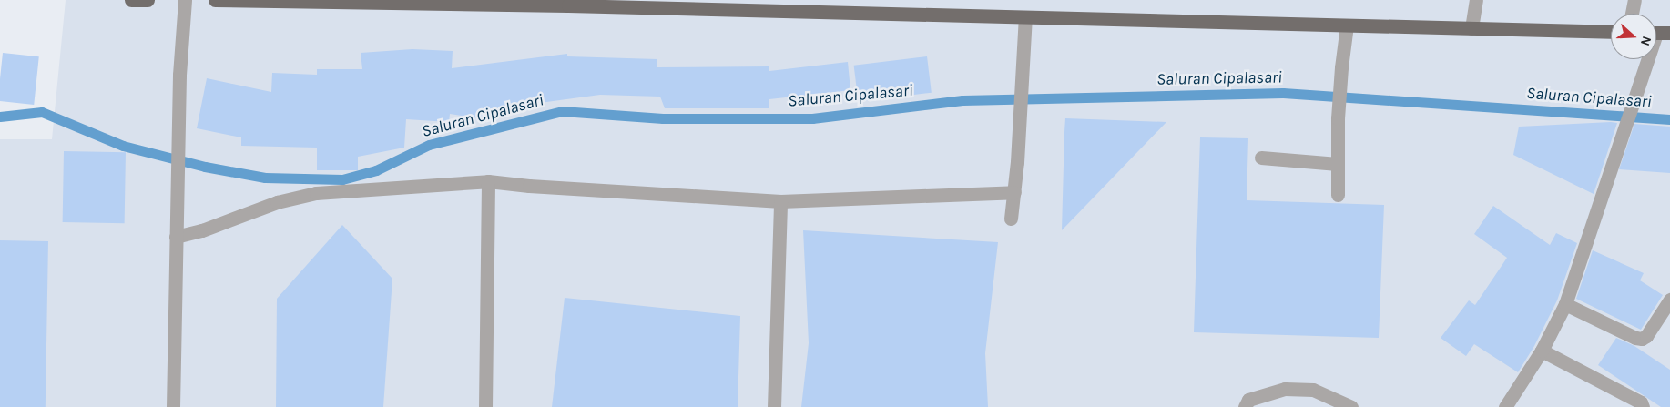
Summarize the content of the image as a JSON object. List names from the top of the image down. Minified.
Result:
{"water":["Saluran Cipalasari"],"north":"right"}
